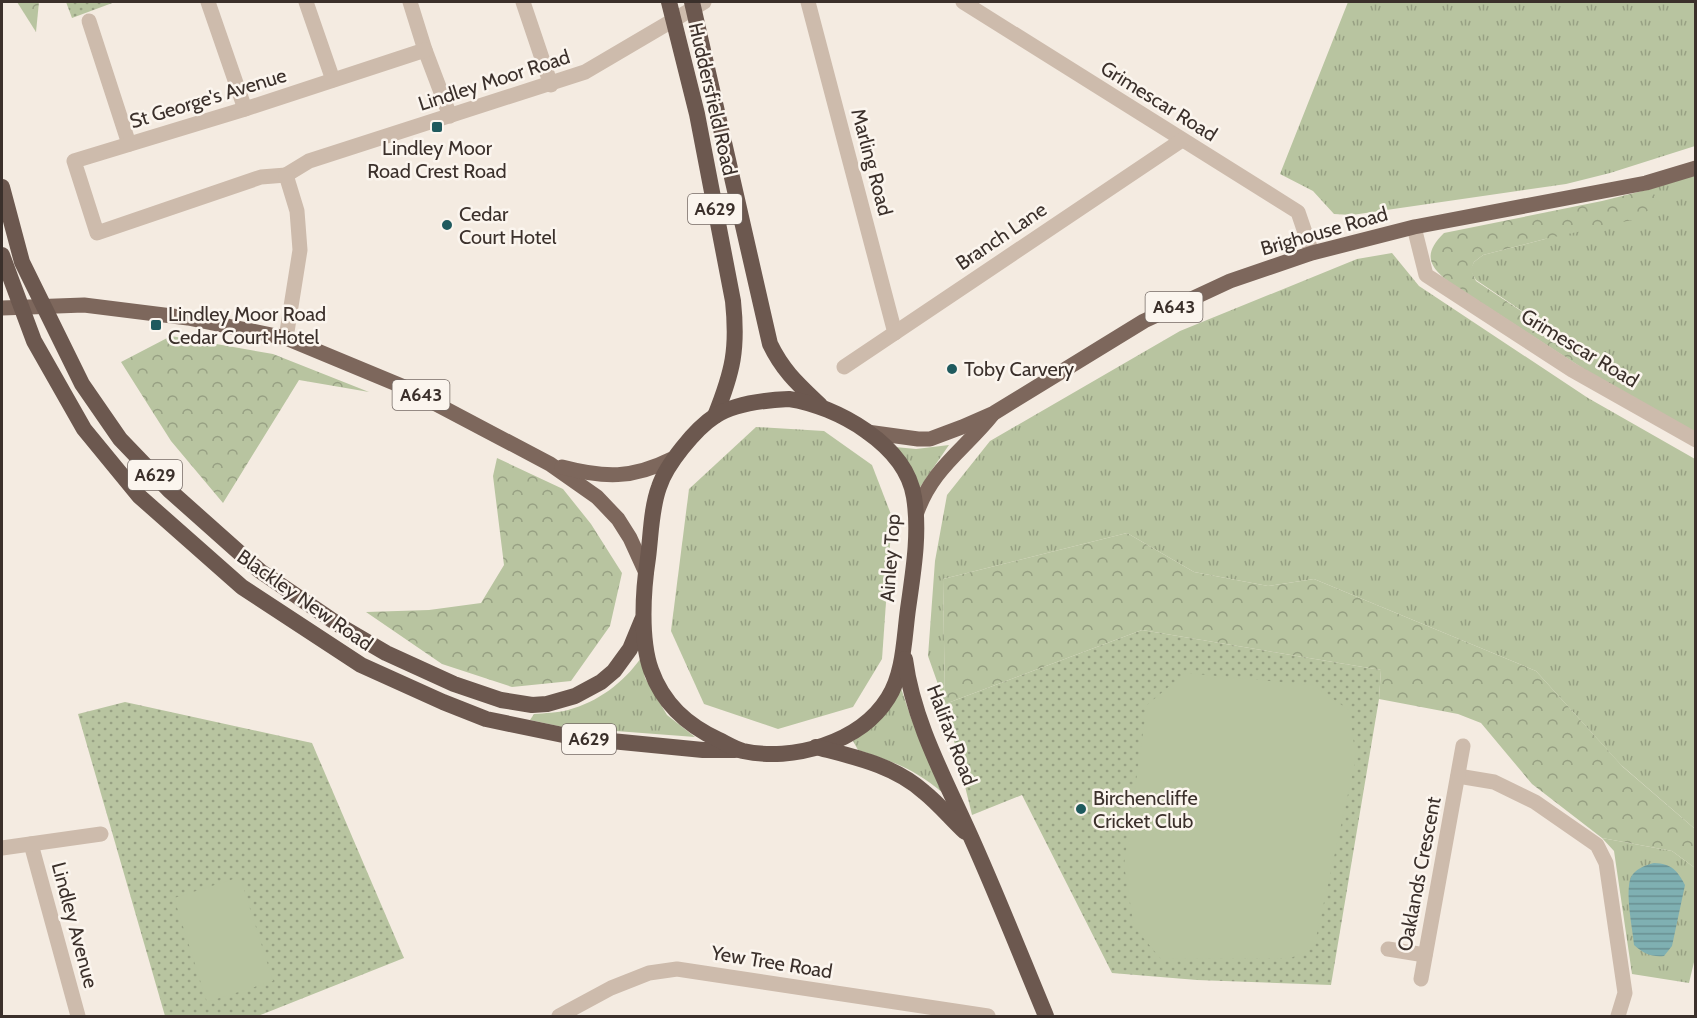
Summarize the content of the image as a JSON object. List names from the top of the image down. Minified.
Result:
{"streets":{"highway":["Huddersfield Road","A629","Ainley Top","Blackley New Road","Halifax Road"],"main road":["Brighouse Road","A643"],"street":["Lindley Moor Road","St George's Avenue","Grimescar Road","Marling Road","Branch Lane","Oaklands Crescent","Lindley Avenue","Yew Tree Road"]},"crossings":[["Lindley Moor Road","St George's Avenue"],["Lindley Moor Road","Huddersfield Road"],["Huddersfield Road","Ainley Top"],["Grimescar Road","Brighouse Road"],["Grimescar Road","Branch Lane"],["Marling Road","Branch Lane"],["Brighouse Road","A643"],["A643","Ainley Top"],["Ainley Top","Blackley New Road"],["Ainley Top","Halifax Road"]],"places":{"transit":["Lindley Moor Road Crest Road","Lindley Moor Road Cedar Court Hotel"],"other":["Cedar Court Hotel","Toby Carvery","Birchencliffe Cricket Club"]}}
